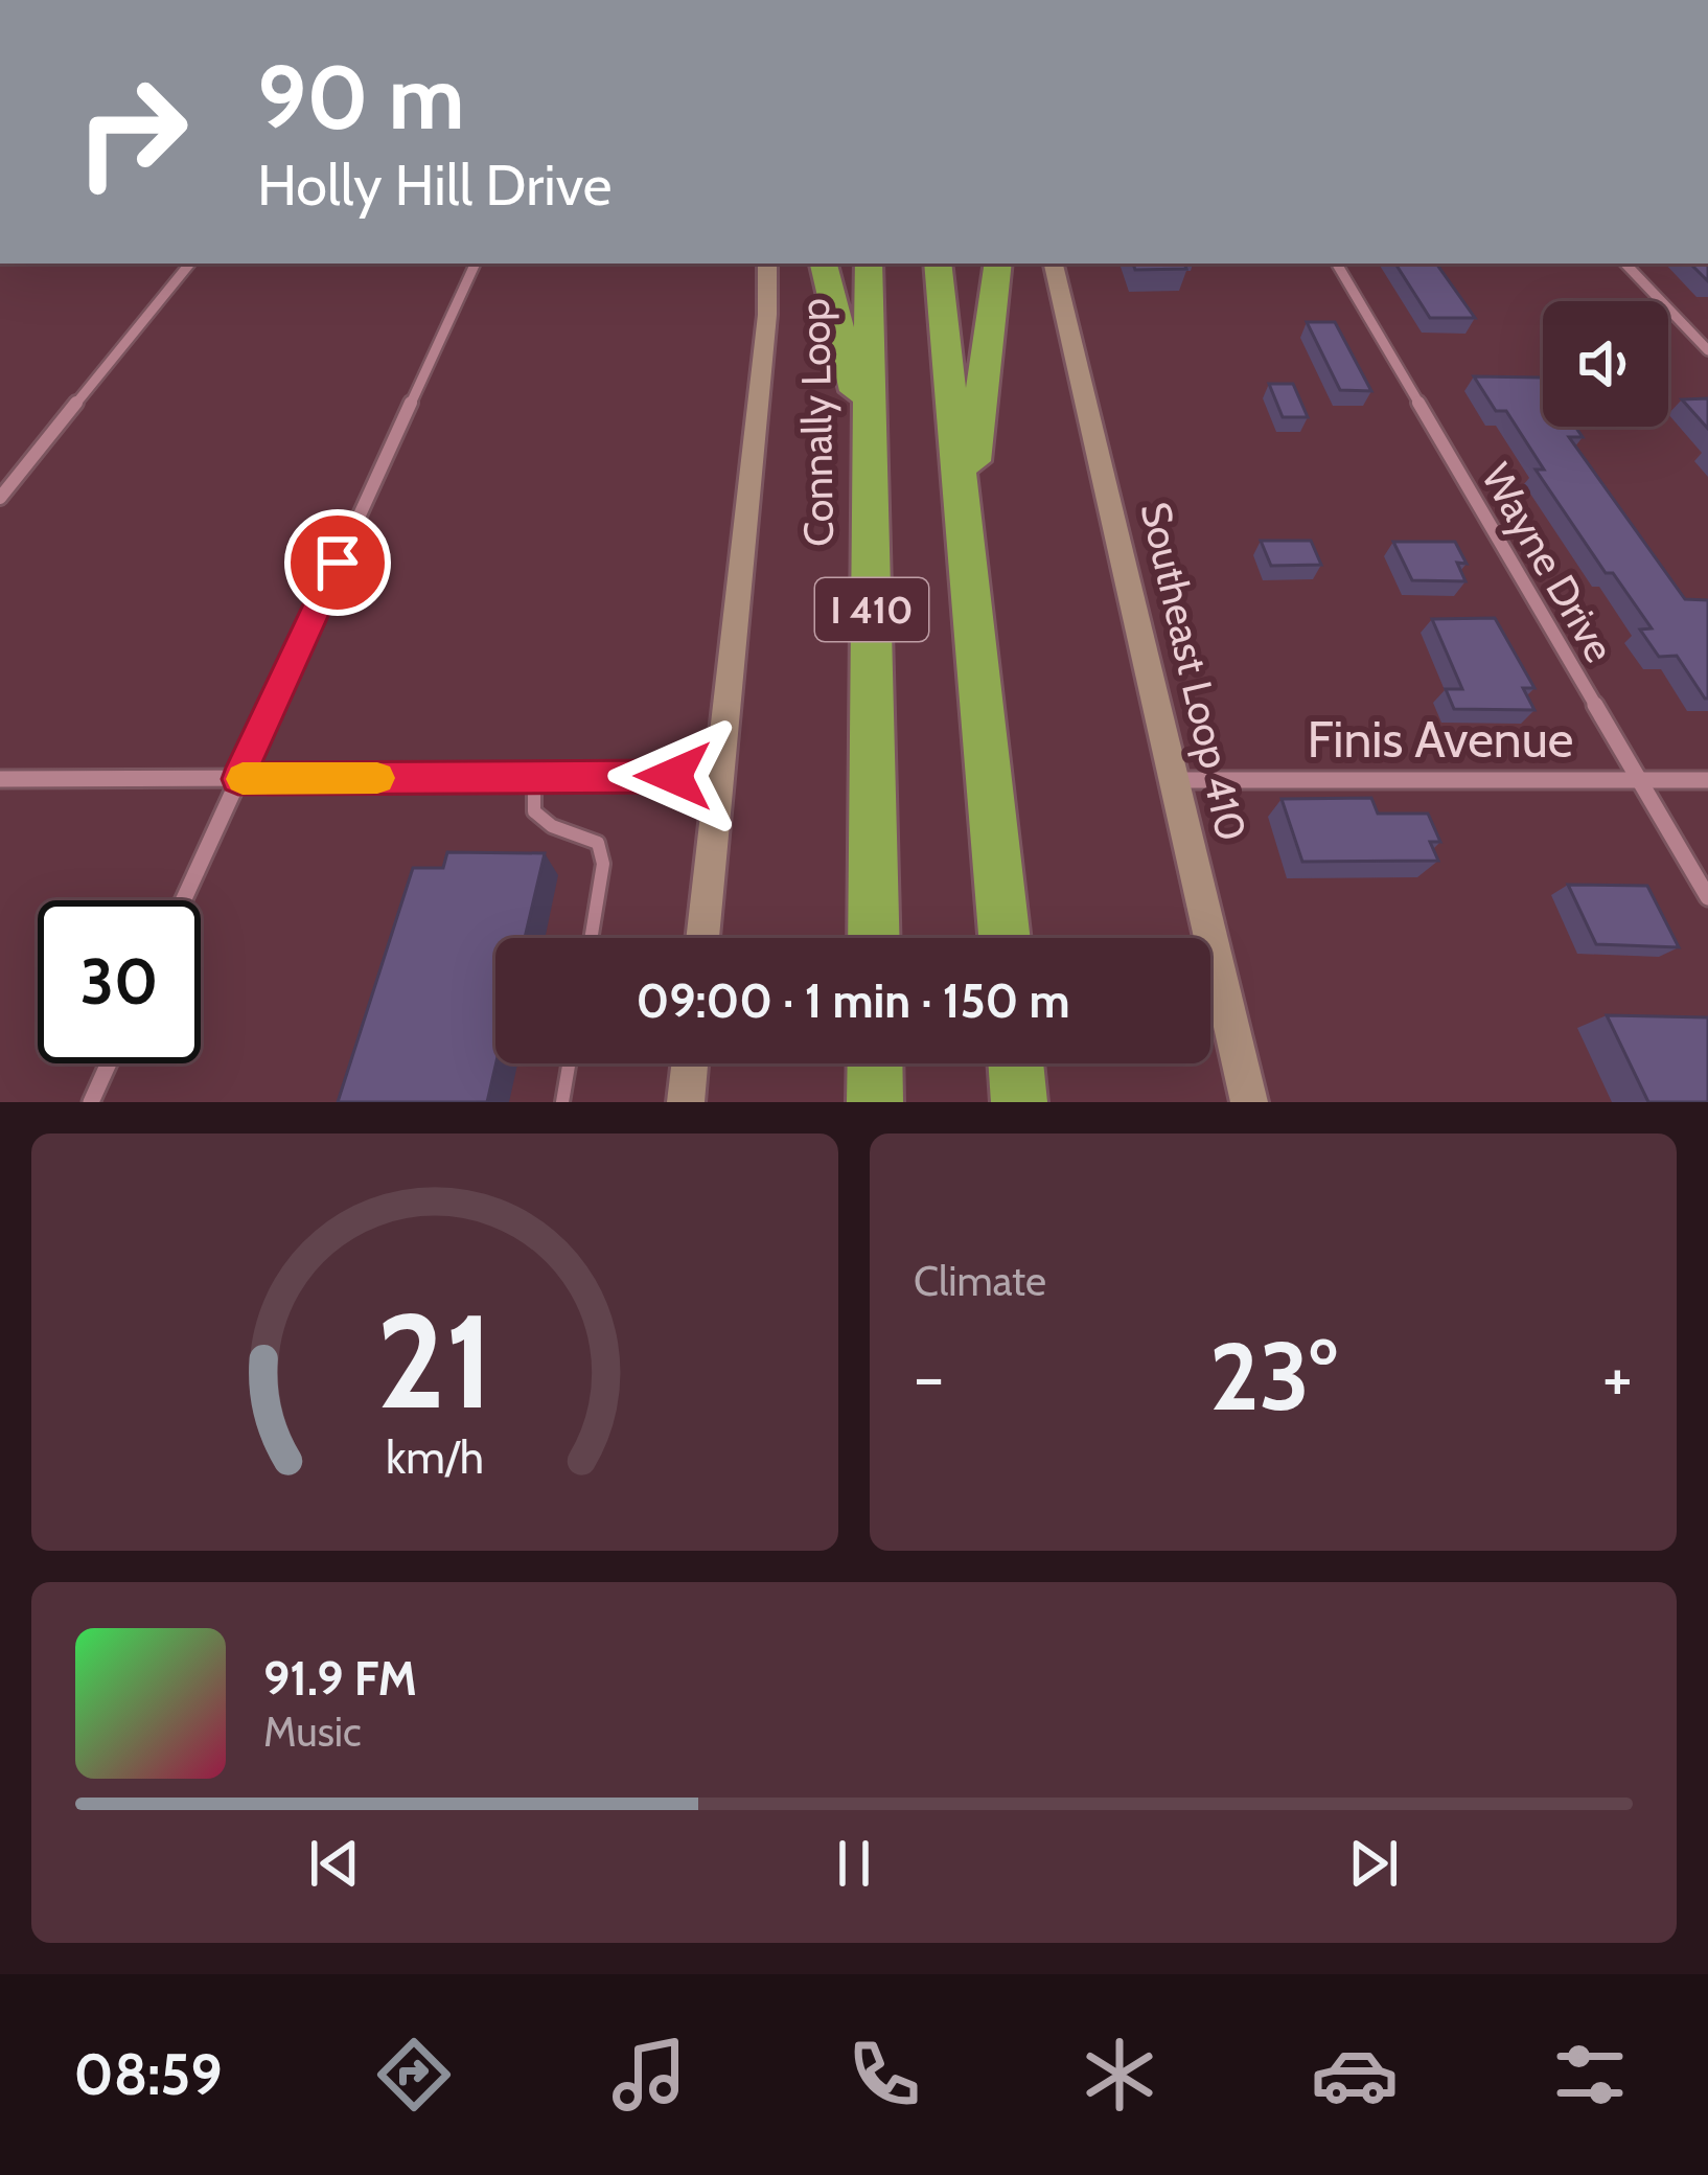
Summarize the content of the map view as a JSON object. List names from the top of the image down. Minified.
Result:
{"streets":{"highway":["Connally Loop","I 410"],"main road":["Southeast Loop 410"],"street":["Wayne Drive","Finis Avenue"]},"crossings":[["Wayne Drive","Finis Avenue"],["Southeast Loop 410","Finis Avenue"]],"page":{"turn":["90 m","Holly Hill Drive"],"limit":"30","trip":"09:00 · 1 min · 150 m","tile":"Climate","heat":["−","23°","+"],"song":["91.9 FM","Music"],"tabs":"08:59","gauge":["21","km/h"]}}
